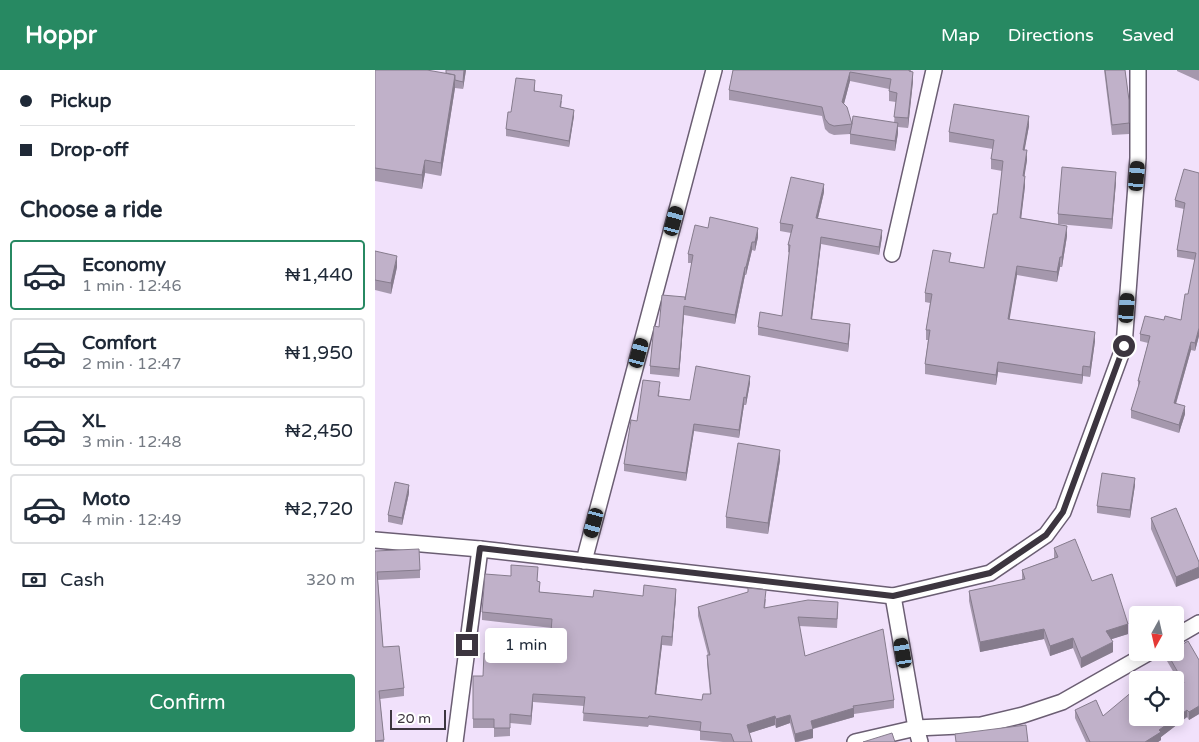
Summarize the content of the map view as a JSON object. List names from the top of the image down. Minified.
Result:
{"scale_bar":"20 m","north":"bottom","page":{"header":"Hoppr","nav":["Map","Directions","Saved"],"banner":["Pickup","Drop-off"],"heading":"Choose a ride","list":[{"name":"Economy","note":"1 min · 12:46","value":"₦1,440"},{"name":"Comfort","note":"2 min · 12:47","value":"₦1,950"},{"name":"XL","note":"3 min · 12:48","value":"₦2,450"},{"name":"Moto","note":"4 min · 12:49","value":"₦2,720"}],"pay":["Cash","320 m"],"bubble":"1 min","buttons":"Confirm","scale":"20 m"}}
